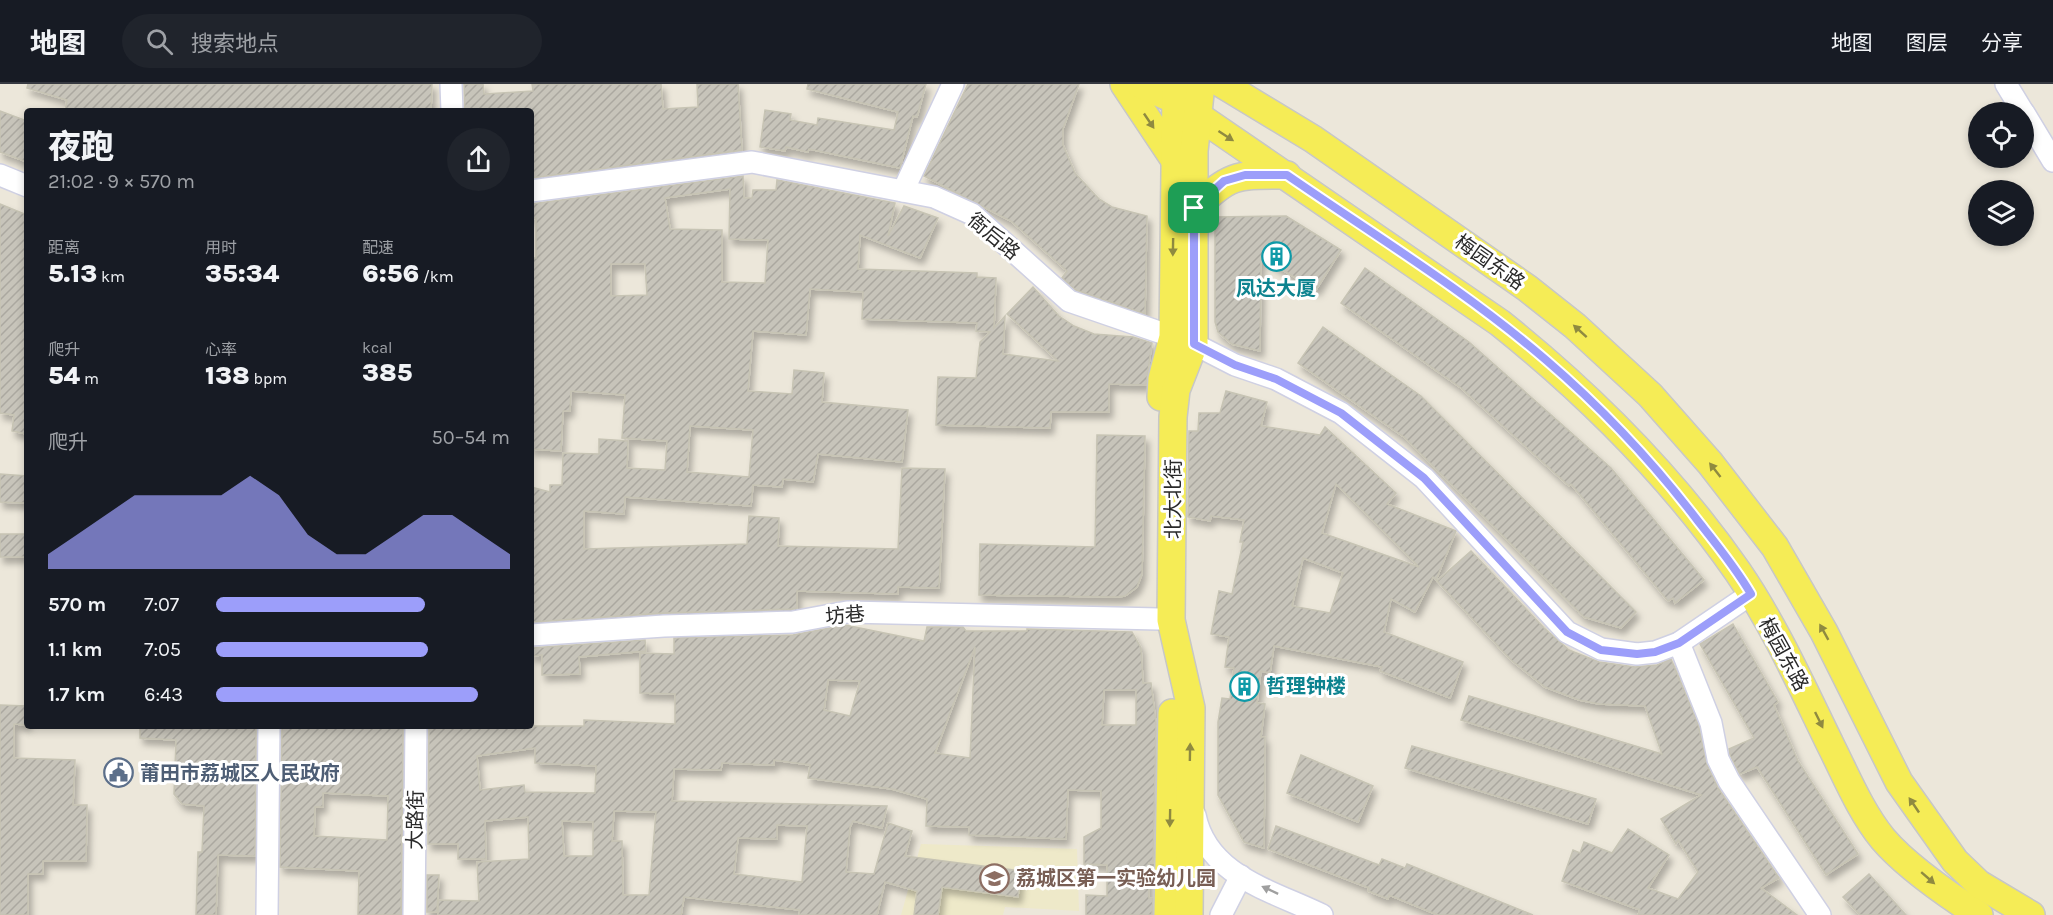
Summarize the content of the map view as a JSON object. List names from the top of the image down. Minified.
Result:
{"streets":{"main road":["梅园东路","北大北街"],"street":["衙后路","坊巷","大路街"]},"crossings":[["衙后路","梅园东路"],["衙后路","北大北街"],["梅园东路","北大北街"],["北大北街","坊巷"]],"places":{"building":["凤达大厦","哲理钟楼"],"public building":["莆田市荔城区人民政府"],"school or university":["荔城区第一实验幼儿园"]},"page":{"header":"地图","search":"搜索地点","nav":["地图","图层","分享"],"heading":["夜跑","21:02 · 9 × 570 m"],"stats":[["距离","5.13 km"],["用时","35:34"],["配速","6:56 /km"],["爬升","54 m"],["心率","138 bpm"],["kcal","385"]],"chart":["爬升","50–54 m"],"list":[{"name":"570 m","note":"7:07"},{"name":"1.1 km","note":"7:05"},{"name":"1.7 km","note":"6:43"}]}}
